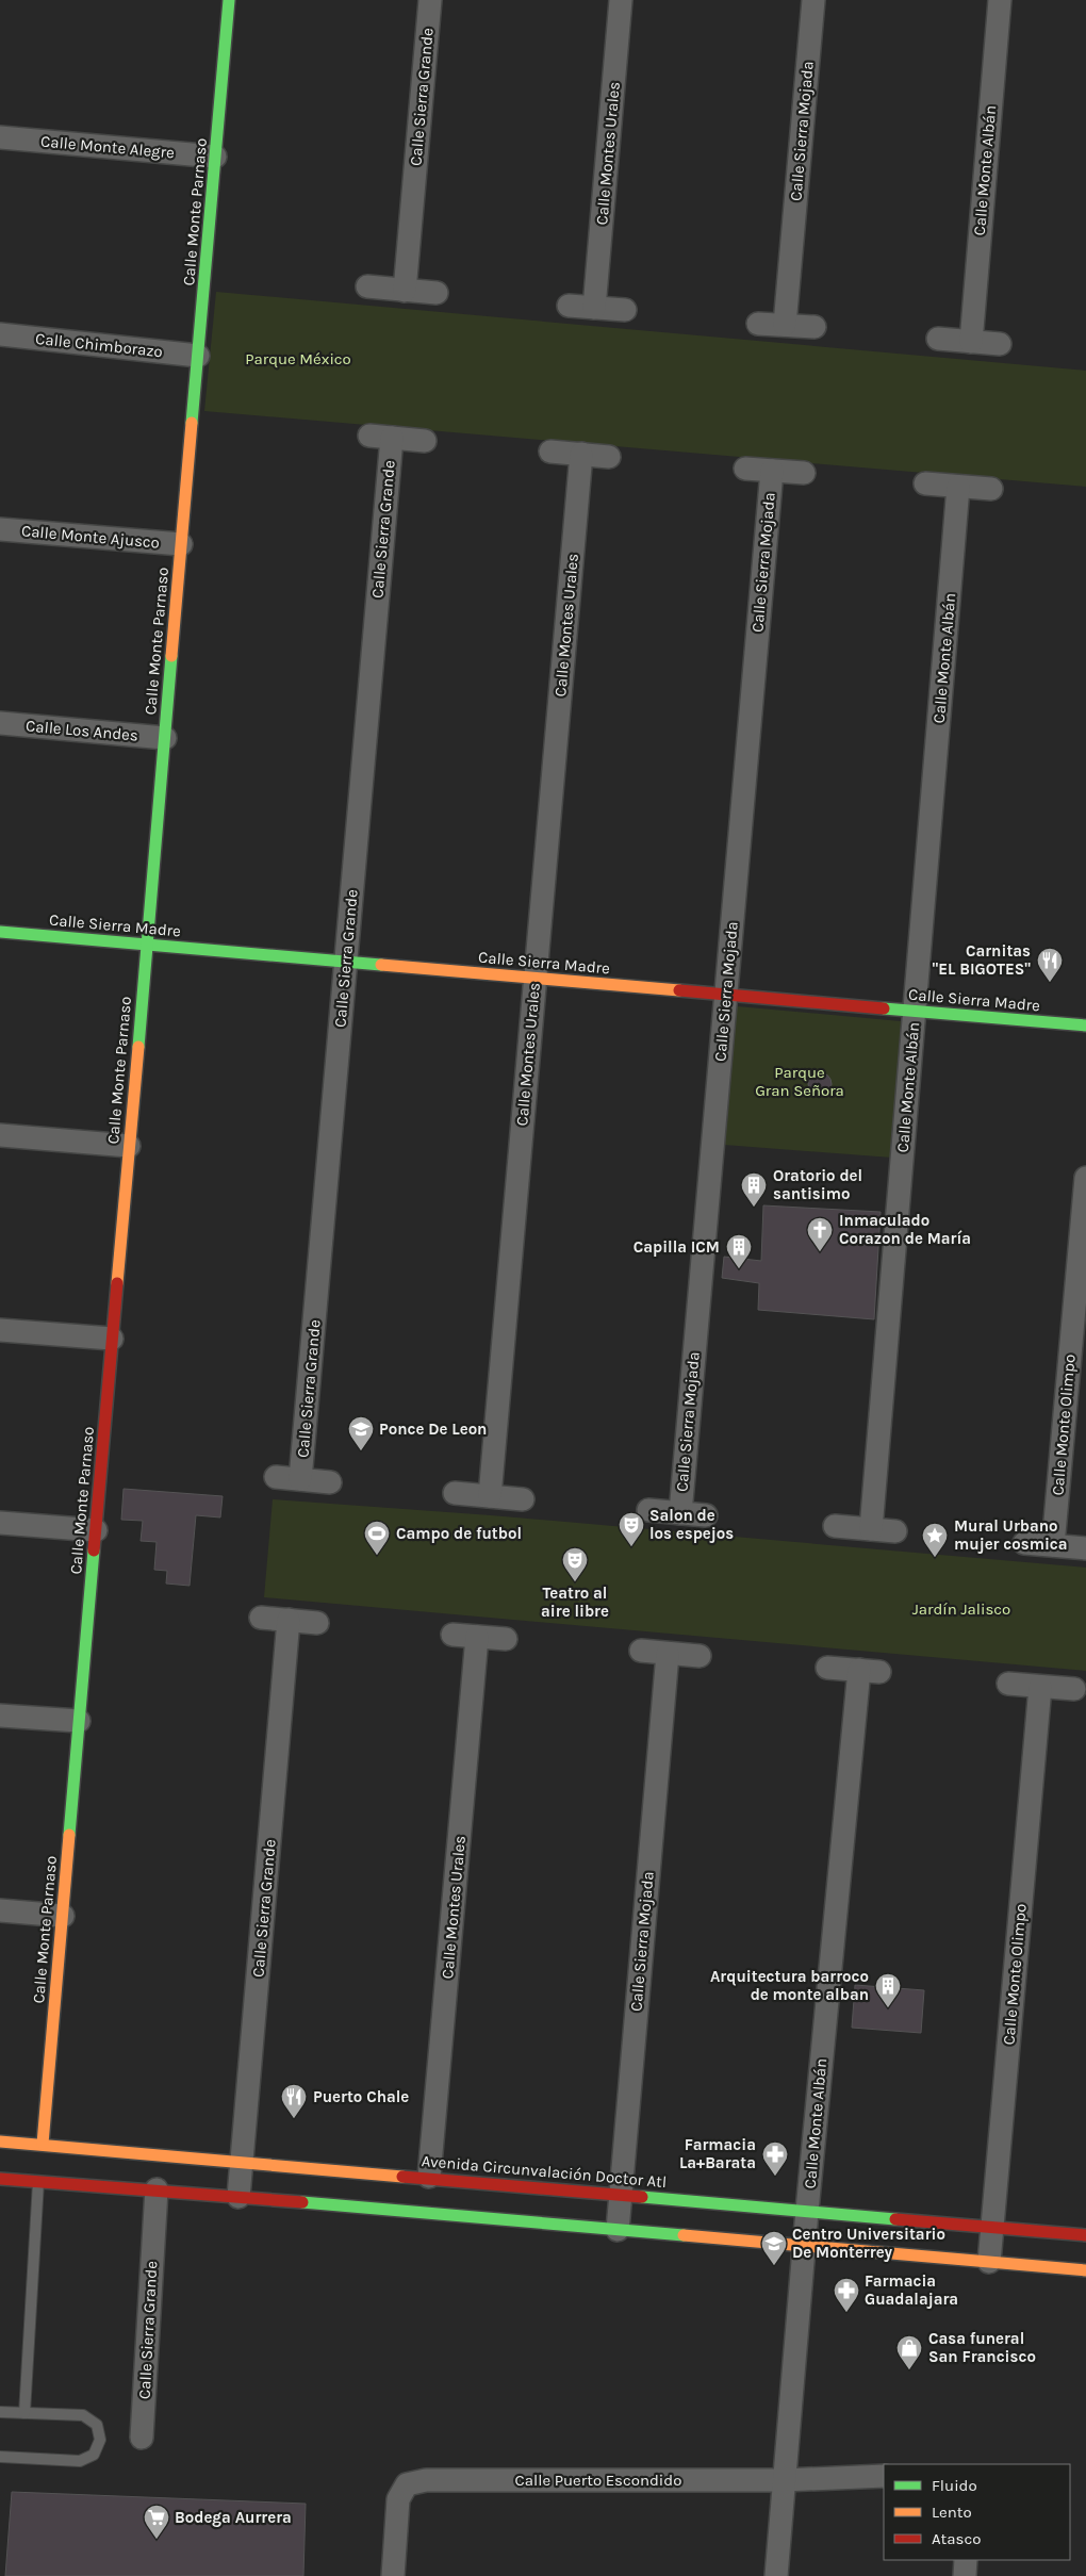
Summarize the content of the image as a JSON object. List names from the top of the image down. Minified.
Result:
{"streets":{"street":["Calle Sierra Grande","Calle Sierra Mojada","Calle Monte Alegre","Calle Montes Urales","Calle Monte Albán","Calle Monte Parnaso","Calle Chimborazo","Calle Monte Ajusco","Calle Los Andes","Calle Sierra Madre","Calle Monte Olimpo","Avenida Circunvalación Doctor Atl","Calle Puerto Escondido"]},"crossings":[["Calle Sierra Grande","Calle Sierra Madre"],["Calle Sierra Grande","Avenida Circunvalación Doctor Atl"],["Calle Sierra Mojada","Calle Sierra Madre"],["Calle Sierra Mojada","Avenida Circunvalación Doctor Atl"],["Calle Monte Alegre","Calle Monte Parnaso"],["Calle Montes Urales","Calle Sierra Madre"],["Calle Montes Urales","Avenida Circunvalación Doctor Atl"],["Calle Monte Albán","Calle Sierra Madre"],["Calle Monte Albán","Avenida Circunvalación Doctor Atl"],["Calle Monte Albán","Calle Puerto Escondido"],["Calle Monte Parnaso","Calle Chimborazo"],["Calle Monte Parnaso","Calle Monte Ajusco"],["Calle Monte Parnaso","Calle Los Andes"],["Calle Monte Parnaso","Calle Sierra Madre"],["Calle Monte Parnaso","Avenida Circunvalación Doctor Atl"],["Calle Monte Olimpo","Avenida Circunvalación Doctor Atl"]],"parks":["Parque México","Parque Gran Señora","Jardín Jalisco"],"places":{"restaurant":["Carnitas \"EL BIGOTES\"","Puerto Chale"],"building":["Oratorio del santisimo","Capilla ICM","Arquitectura barroco de monte alban"],"church":["Inmaculado Corazon de María"],"school or university":["Ponce De Leon","Centro Universitario De Monterrey"],"theatre":["Salon de los espejos","Teatro al aire libre"],"sports":["Campo de futbol"],"place":["Mural Urbano mujer cosmica"],"pharmacy":["Farmacia La+Barata","Farmacia Guadalajara"],"shop":["Casa funeral San Francisco"],"supermarket":["Bodega Aurrera"]},"legend":["Fluido","Lento","Atasco"]}
